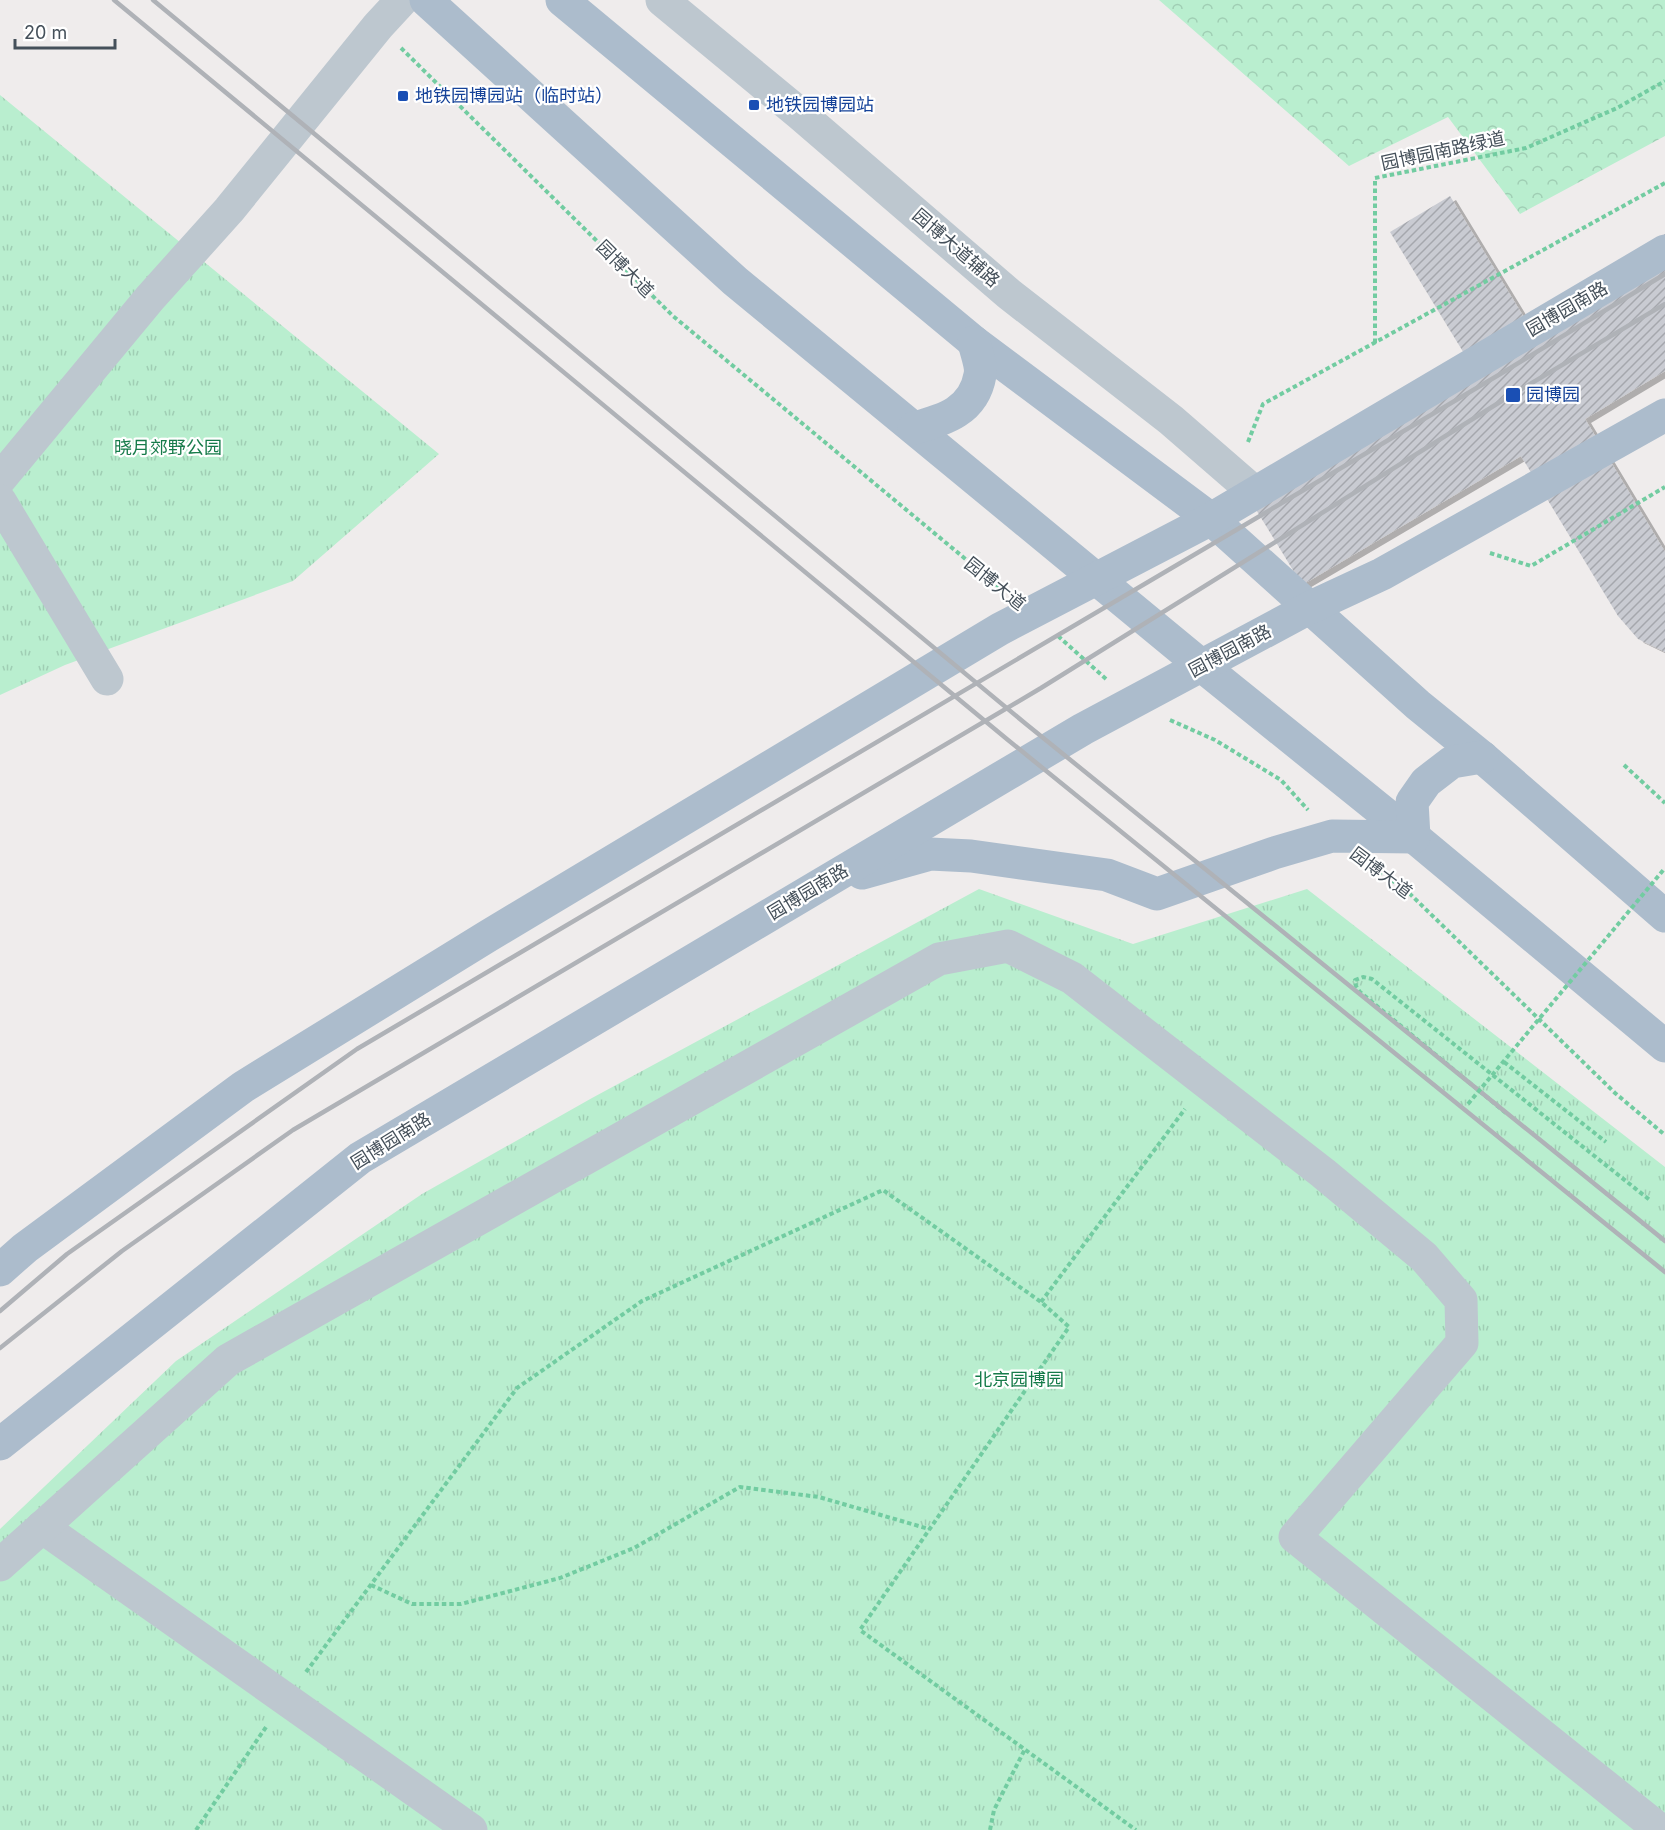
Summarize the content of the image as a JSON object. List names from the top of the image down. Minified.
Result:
{"streets":{"main road":["园博园南路"],"street":["园博大道辅路"],"path":["园博园南路绿道","园博大道"]},"crossings":[["园博大道辅路","园博园南路"],["园博大道","园博园南路"]],"parks":["晓月郊野公园","北京园博园"],"places":{"transit":["地铁园博园站（临时站）","地铁园博园站","园博园"]},"scale_bar":"20 m"}
